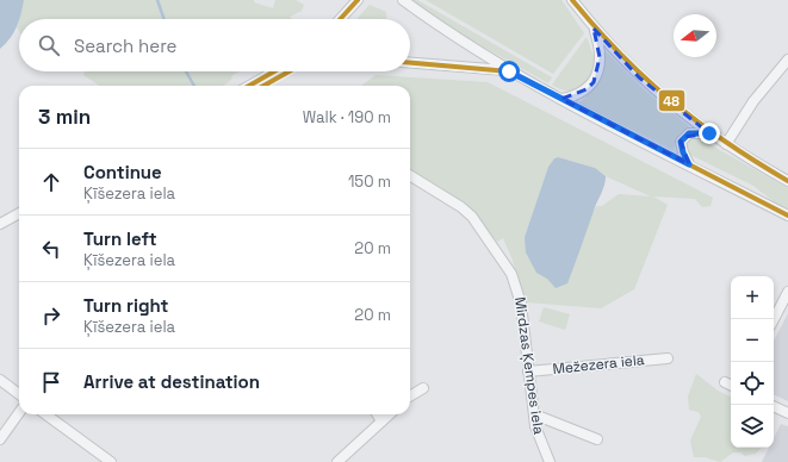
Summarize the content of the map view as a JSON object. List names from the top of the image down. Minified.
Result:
{"streets":{"street":["Mežezera iela","Mirdzas Ķempes iela"]},"crossings":[["Mežezera iela","Mirdzas Ķempes iela"]],"lines":["transit line 48"],"north":"left","page":{"search":"Search here","heading":["3 min","Walk · 190 m"],"list":[["Continue","Ķīšezera iela","150 m"],["Turn left","Ķīšezera iela","20 m"],["Turn right","Ķīšezera iela","20 m"],"Arrive at destination"],"map_buttons":["+","−"]}}
